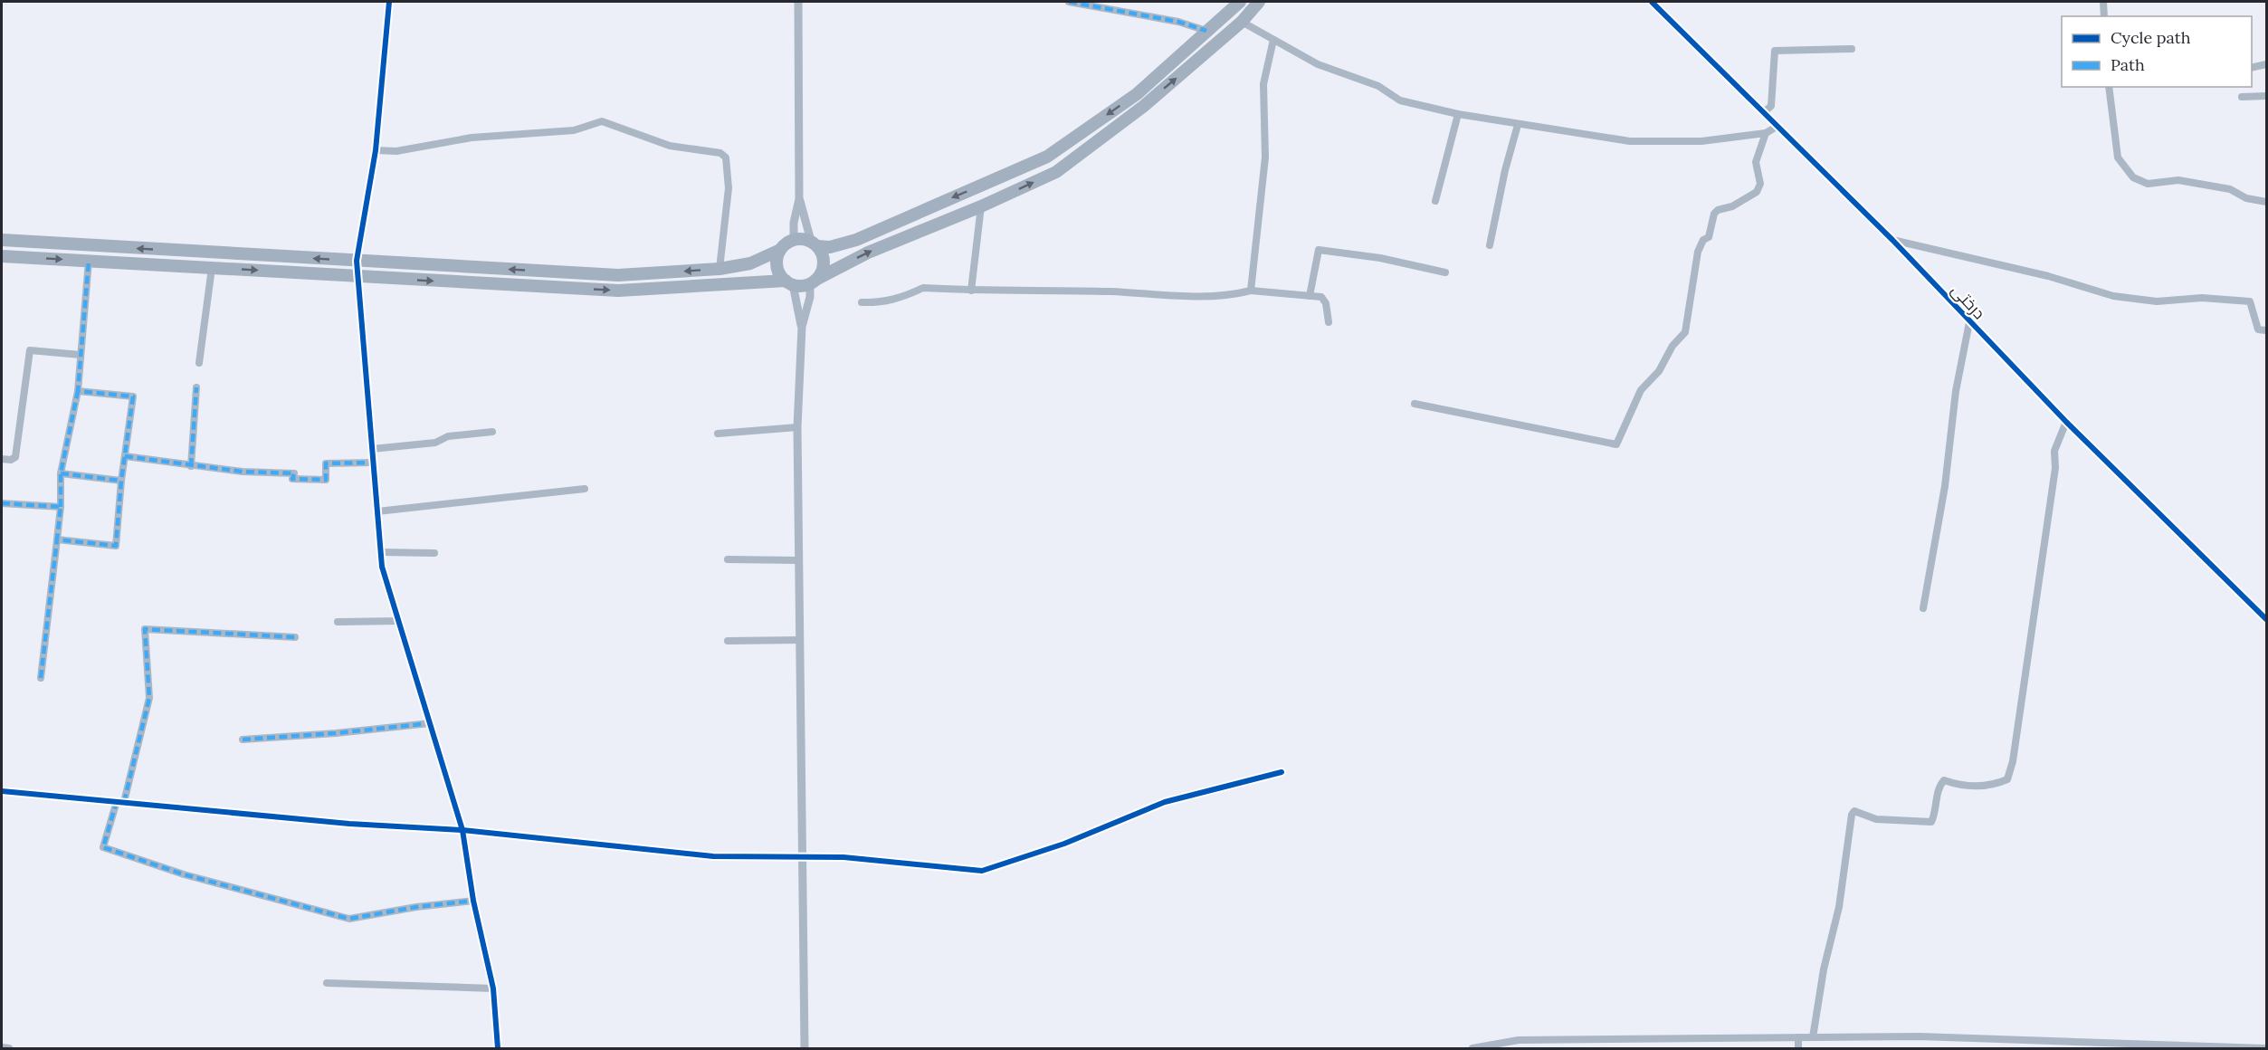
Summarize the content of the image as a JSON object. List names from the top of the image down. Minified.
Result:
{"streets":{"street":["درختی"]},"legend":["Cycle path","Path"]}
